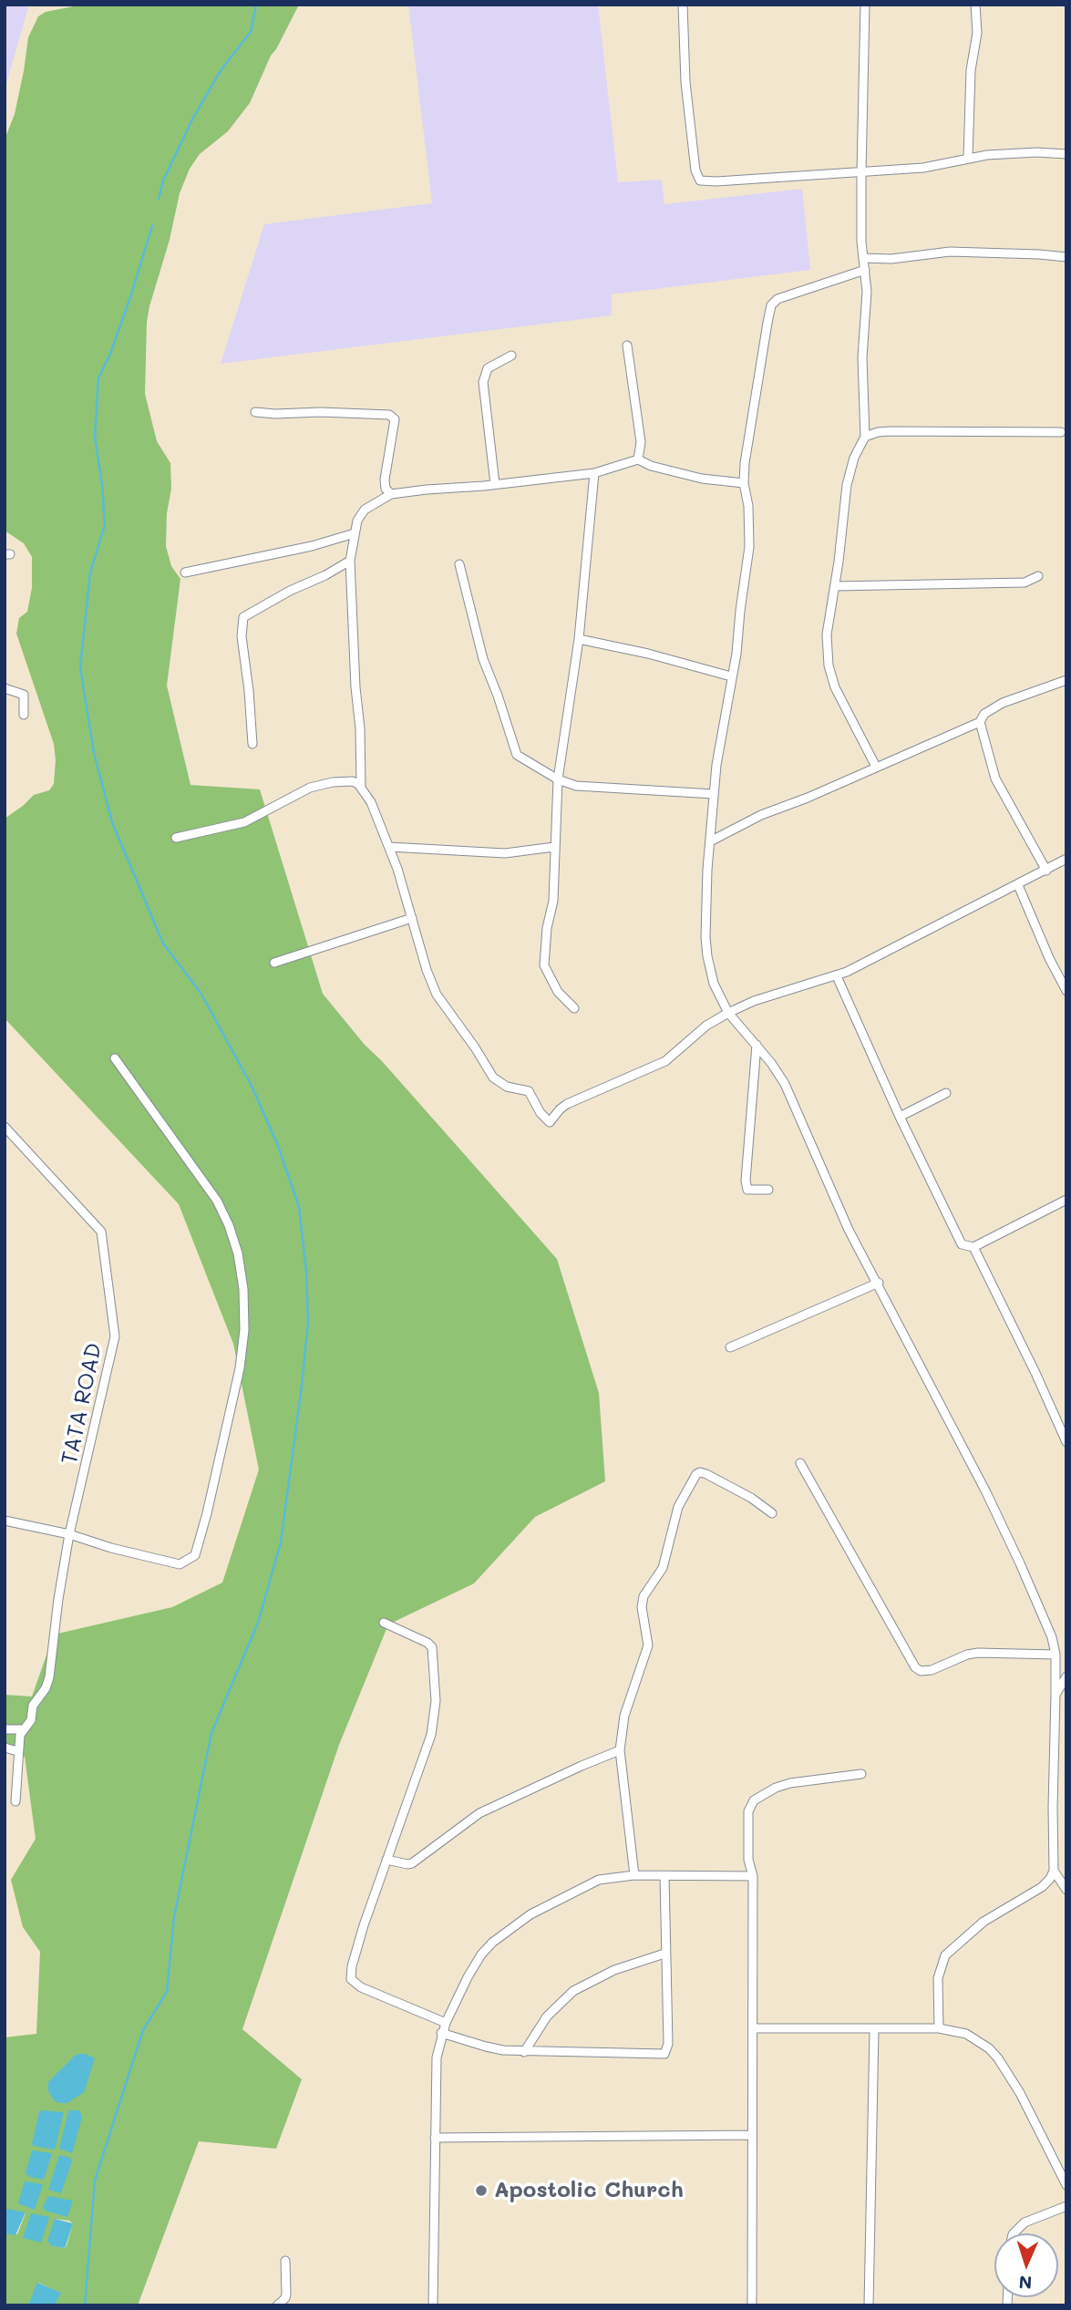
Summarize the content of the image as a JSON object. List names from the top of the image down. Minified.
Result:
{"streets":{"street":["TATA ROAD"]},"places":["Apostolic Church"],"north":"bottom"}
